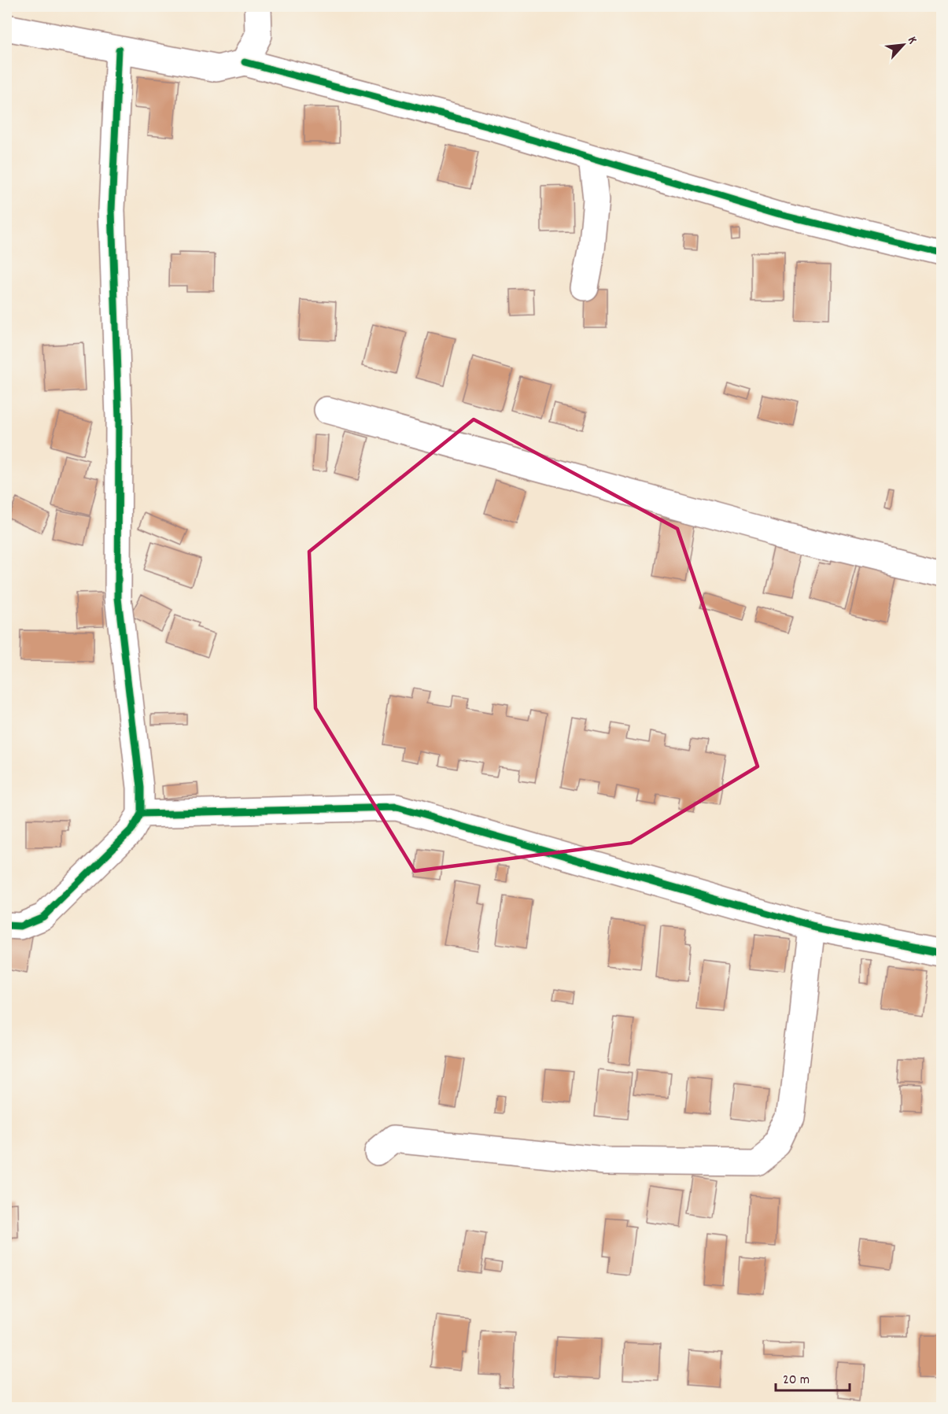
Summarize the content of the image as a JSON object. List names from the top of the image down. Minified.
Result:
{"scale_bar":"20 m","north":"top right"}
